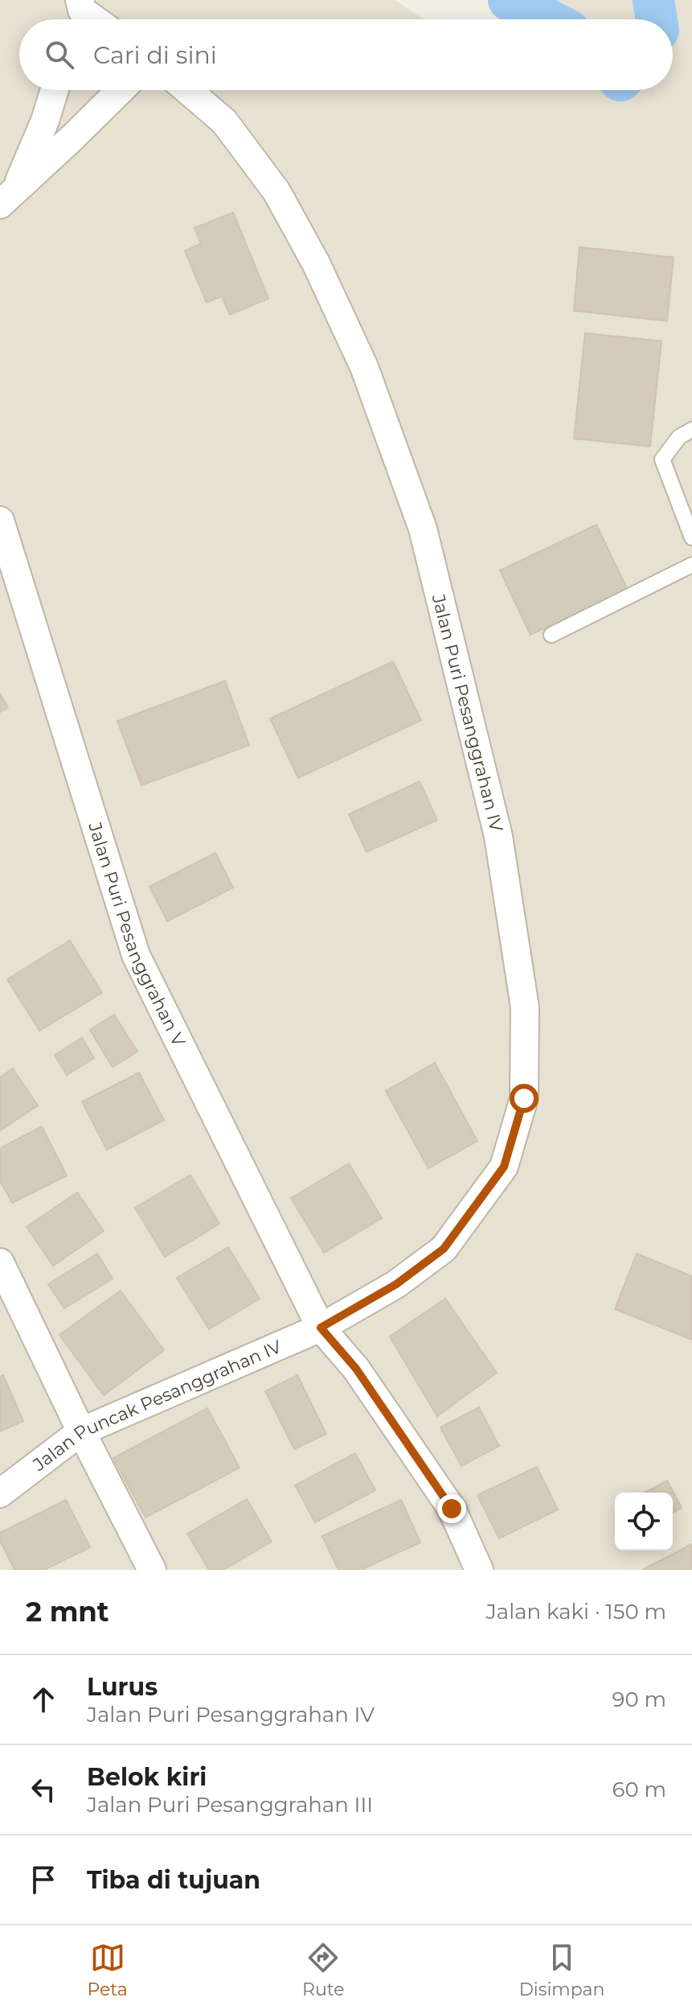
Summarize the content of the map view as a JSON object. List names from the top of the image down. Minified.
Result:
{"streets":{"street":["Jalan Puri Pesanggrahan IV","Jalan Puri Pesanggrahan V","Jalan Puncak Pesanggrahan IV"]},"crossings":[["Jalan Puri Pesanggrahan IV","Jalan Puri Pesanggrahan V"],["Jalan Puri Pesanggrahan IV","Jalan Puncak Pesanggrahan IV"],["Jalan Puri Pesanggrahan V","Jalan Puncak Pesanggrahan IV"]],"page":{"search":"Cari di sini","heading":["2 mnt","Jalan kaki · 150 m"],"list":[["Lurus","Jalan Puri Pesanggrahan IV","90 m"],["Belok kiri","Jalan Puri Pesanggrahan III","60 m"],"Tiba di tujuan"],"nav":["Peta","Rute","Disimpan"]}}
